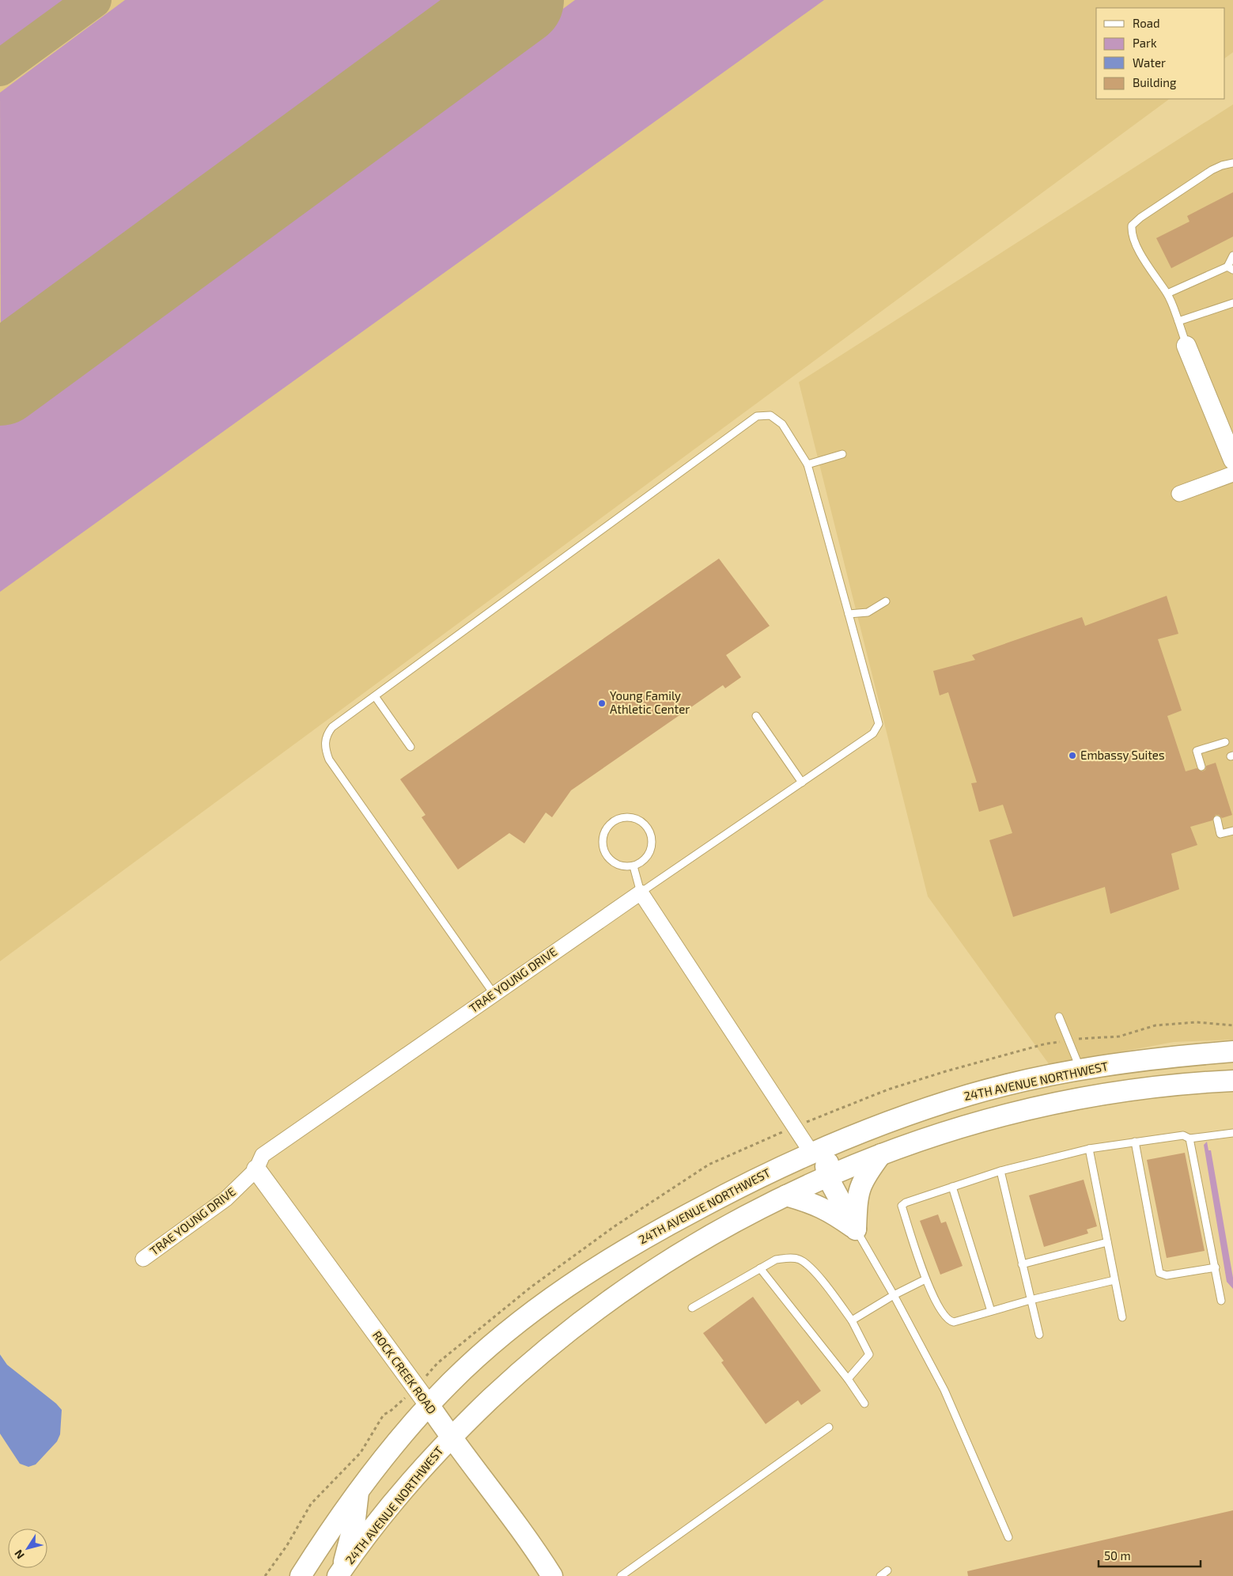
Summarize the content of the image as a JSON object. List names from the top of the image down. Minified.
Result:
{"streets":{"main road":["24TH AVENUE NORTHWEST","ROCK CREEK ROAD"],"street":["TRAE YOUNG DRIVE"]},"crossings":[["TRAE YOUNG DRIVE","ROCK CREEK ROAD"],["24TH AVENUE NORTHWEST","ROCK CREEK ROAD"]],"places":["Young Family Athletic Center","Embassy Suites"],"legend":["Road","Park","Water","Building"],"scale_bar":"50 m","north":"bottom left"}
